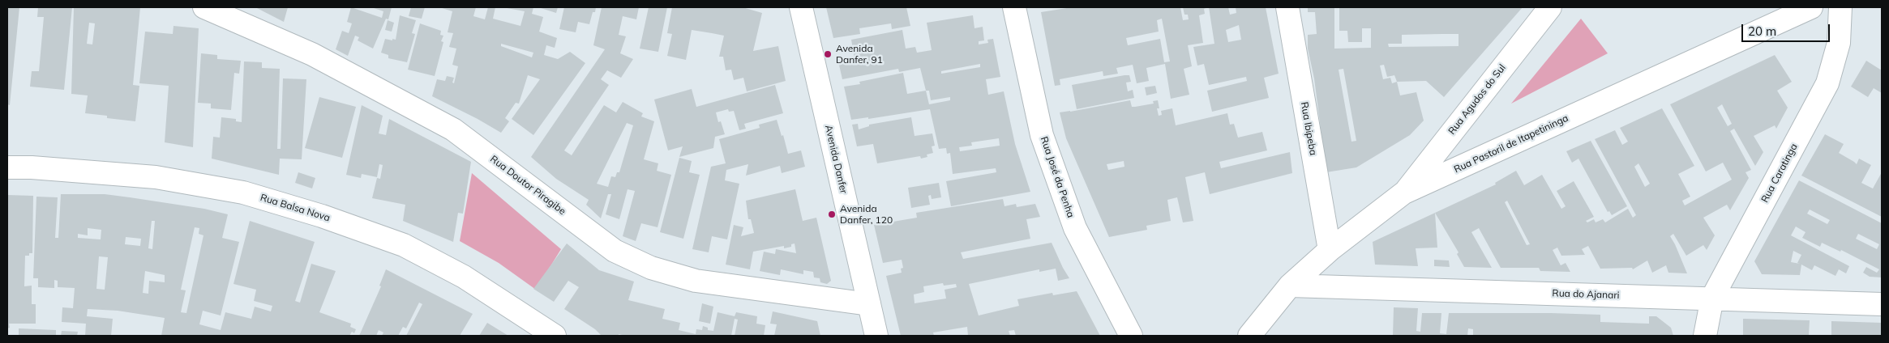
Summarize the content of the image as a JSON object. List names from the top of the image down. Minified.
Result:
{"streets":{"street":["Rua Agudos do Sul","Rua Ibipeba","Rua Pastoril de Itapetininga","Avenida Danfer","Rua Caratinga","Rua José da Penha","Rua Doutor Piragibe","Rua Balsa Nova","Rua do Ajanari"]},"crossings":[["Rua Agudos do Sul","Rua Pastoril de Itapetininga"],["Rua Ibipeba","Rua Pastoril de Itapetininga"],["Rua Pastoril de Itapetininga","Rua do Ajanari"],["Avenida Danfer","Rua Doutor Piragibe"],["Rua Caratinga","Rua do Ajanari"]],"places":["Avenida Danfer, 91","Avenida Danfer, 120"],"scale_bar":"20 m"}
